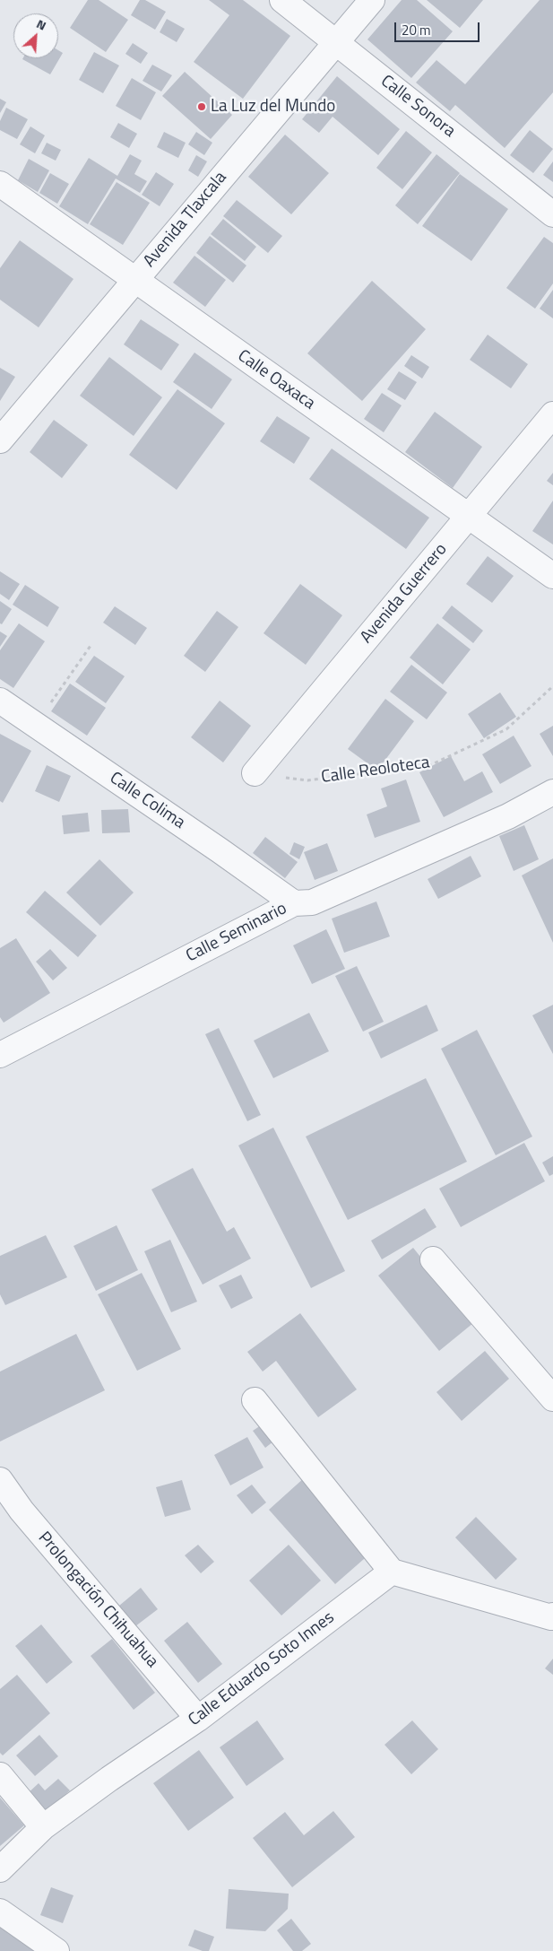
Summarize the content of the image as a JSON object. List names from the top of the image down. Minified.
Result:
{"streets":{"street":["Calle Sonora","Avenida Tlaxcala","Calle Oaxaca","Avenida Guerrero","Calle Colima","Calle Seminario","Prolongación Chihuahua","Calle Eduardo Soto Innes"],"path":["Calle Reoloteca"]},"crossings":[["Calle Sonora","Avenida Tlaxcala"],["Avenida Tlaxcala","Calle Oaxaca"],["Calle Oaxaca","Avenida Guerrero"],["Avenida Guerrero","Calle Reoloteca"],["Calle Colima","Calle Seminario"],["Prolongación Chihuahua","Calle Eduardo Soto Innes"]],"places":["La Luz del Mundo"],"scale_bar":"20 m","north":"top right"}
